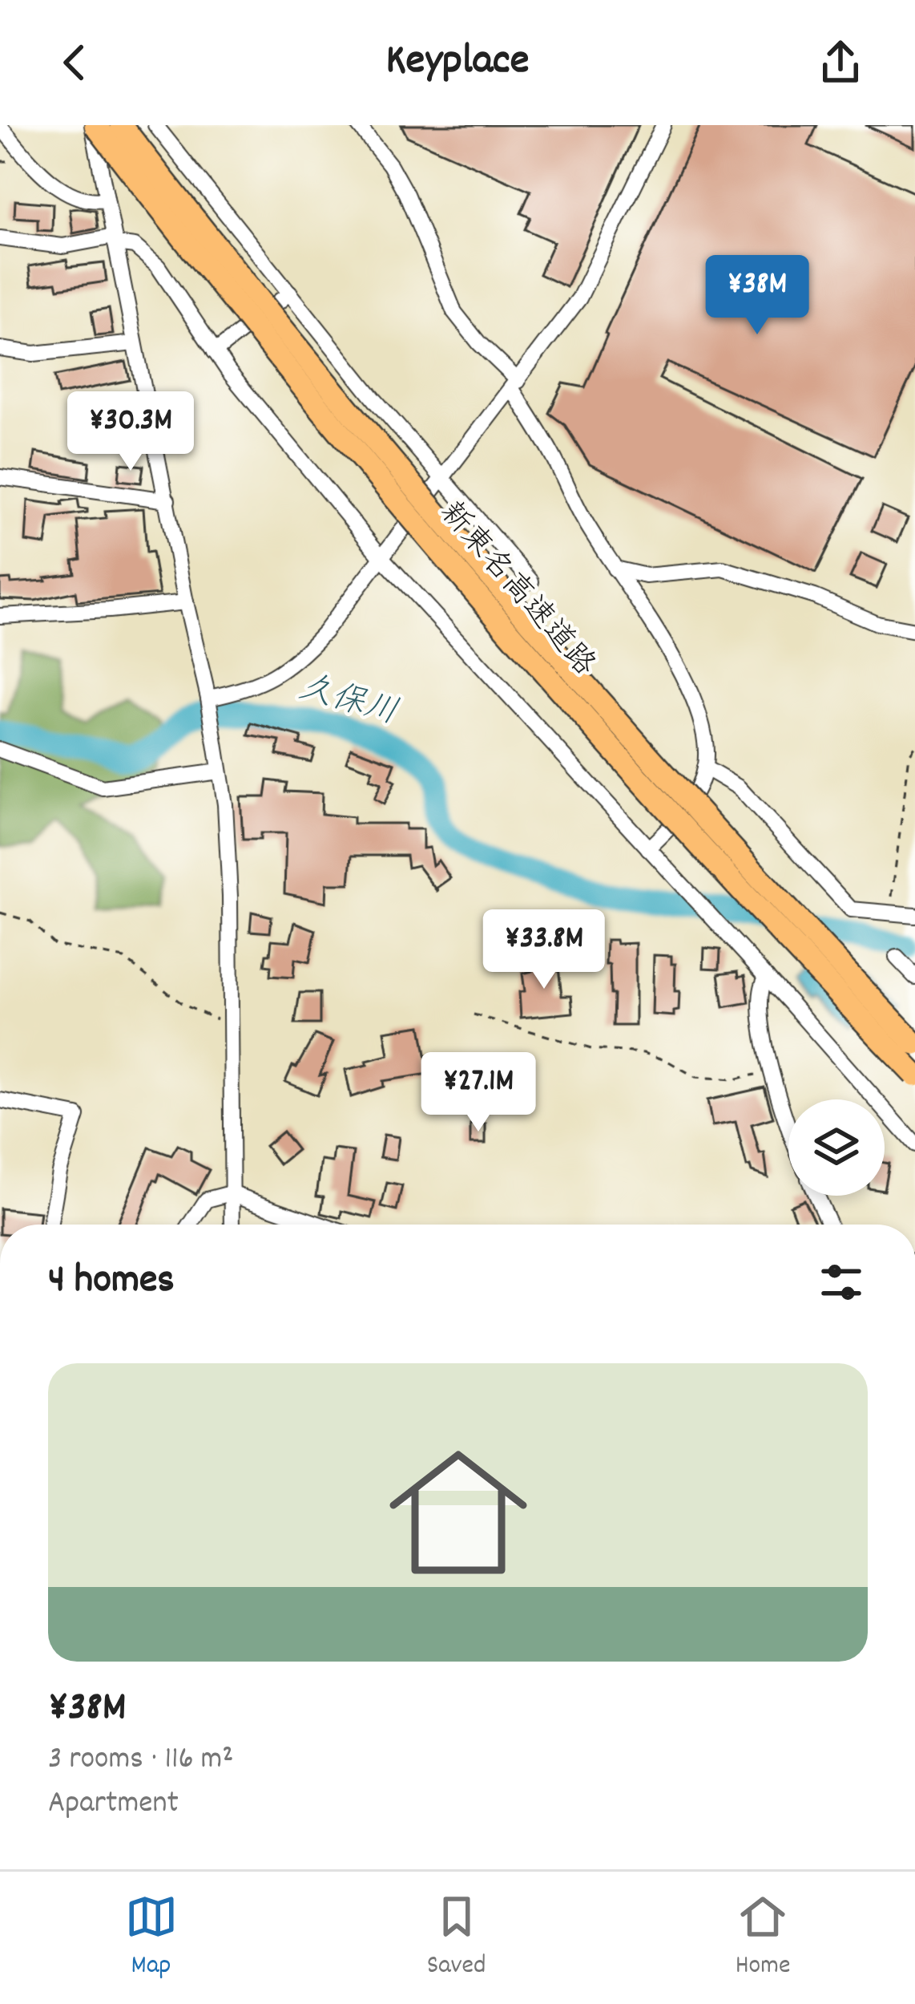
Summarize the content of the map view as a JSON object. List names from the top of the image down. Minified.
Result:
{"streets":{"highway":["新東名高速道路"]},"water":["久保川"],"page":{"header":"Keyplace","price":["¥38M","¥30.3M","¥33.8M","¥27.1M"],"heading":"4 homes","list":[{"name":"¥38M","note":"3 rooms · 116 m² · Apartment"}],"tabs":["Map","Saved","Home"]}}
